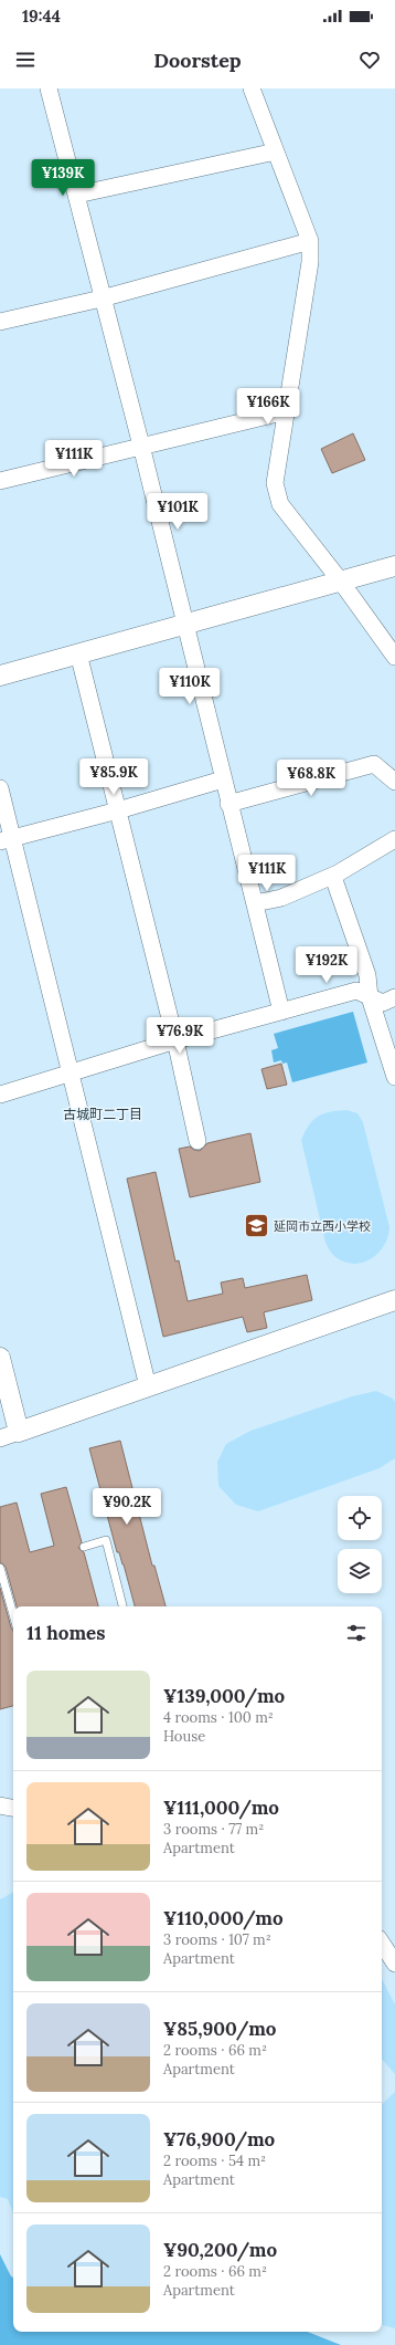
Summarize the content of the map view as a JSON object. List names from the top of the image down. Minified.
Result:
{"districts":["古城町二丁目"],"places":{"school or university":["延岡市立西小学校"]},"page":{"status":"19:44","header":"Doorstep","price":["¥139K","¥166K","¥111K","¥101K","¥110K","¥85.9K","¥68.8K","¥111K","¥192K","¥76.9K","¥90.2K"],"heading":"11 homes","list":[{"name":"¥139,000/mo","note":"4 rooms · 100 m² · House"},{"name":"¥111,000/mo","note":"3 rooms · 77 m² · Apartment"},{"name":"¥110,000/mo","note":"3 rooms · 107 m² · Apartment"},{"name":"¥85,900/mo","note":"2 rooms · 66 m² · Apartment"},{"name":"¥76,900/mo","note":"2 rooms · 54 m² · Apartment"},{"name":"¥90,200/mo","note":"2 rooms · 66 m² · Apartment"}]}}
